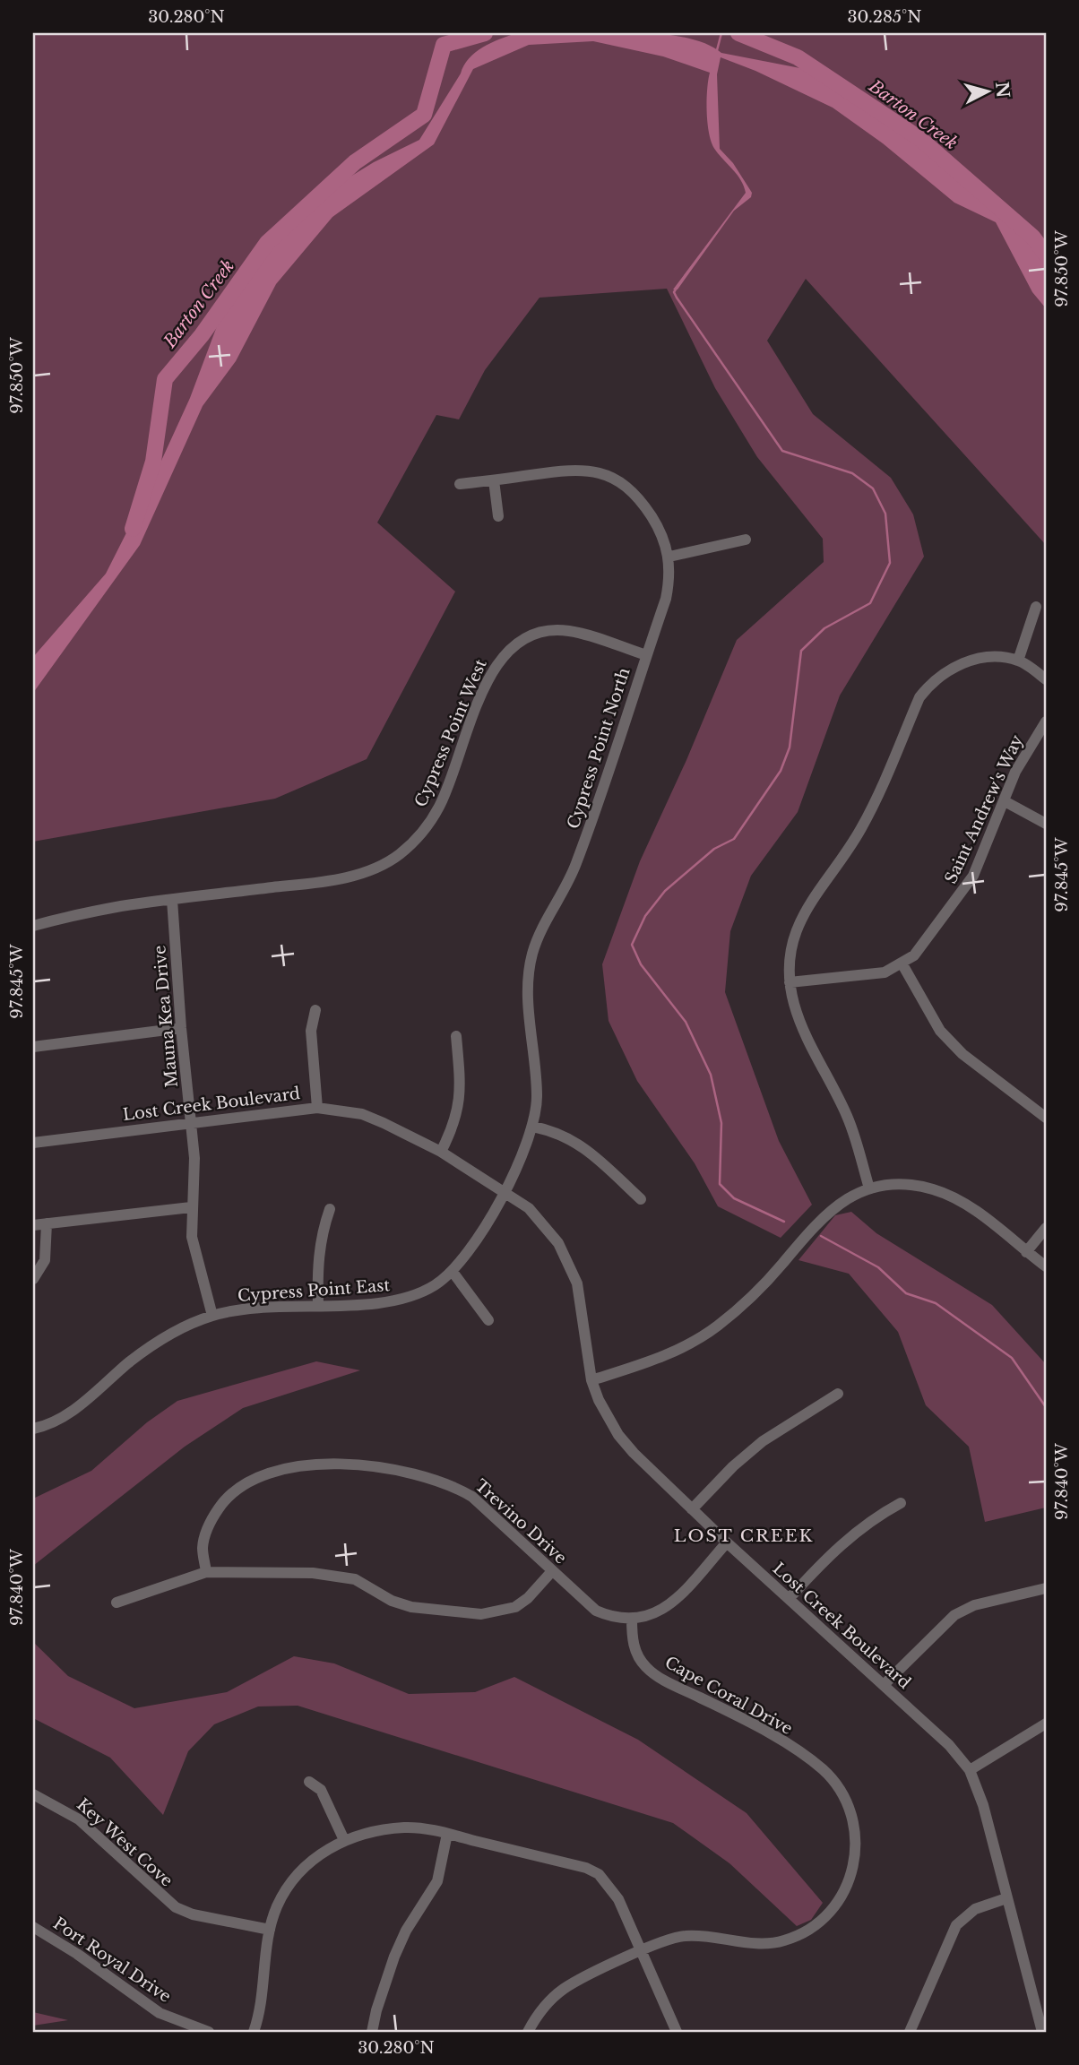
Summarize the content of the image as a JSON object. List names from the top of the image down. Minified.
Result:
{"streets":{"street":["Cypress Point West","Cypress Point North","Saint Andrew's Way","Mauna Kea Drive","Lost Creek Boulevard","Cypress Point East","Trevino Drive","Cape Coral Drive","Key West Cove","Port Royal Drive"]},"crossings":[["Cypress Point West","Cypress Point North"],["Cypress Point West","Mauna Kea Drive"],["Cypress Point North","Lost Creek Boulevard"],["Cypress Point North","Cypress Point East"],["Mauna Kea Drive","Lost Creek Boulevard"],["Mauna Kea Drive","Cypress Point East"],["Lost Creek Boulevard","Cypress Point East"],["Lost Creek Boulevard","Trevino Drive"],["Trevino Drive","Cape Coral Drive"]],"districts":["LOST CREEK"],"water":["Barton Creek"],"north":"right","coordinates":["30.280°N","30.285°N","97.850°W","97.845°W","97.840°W"]}
